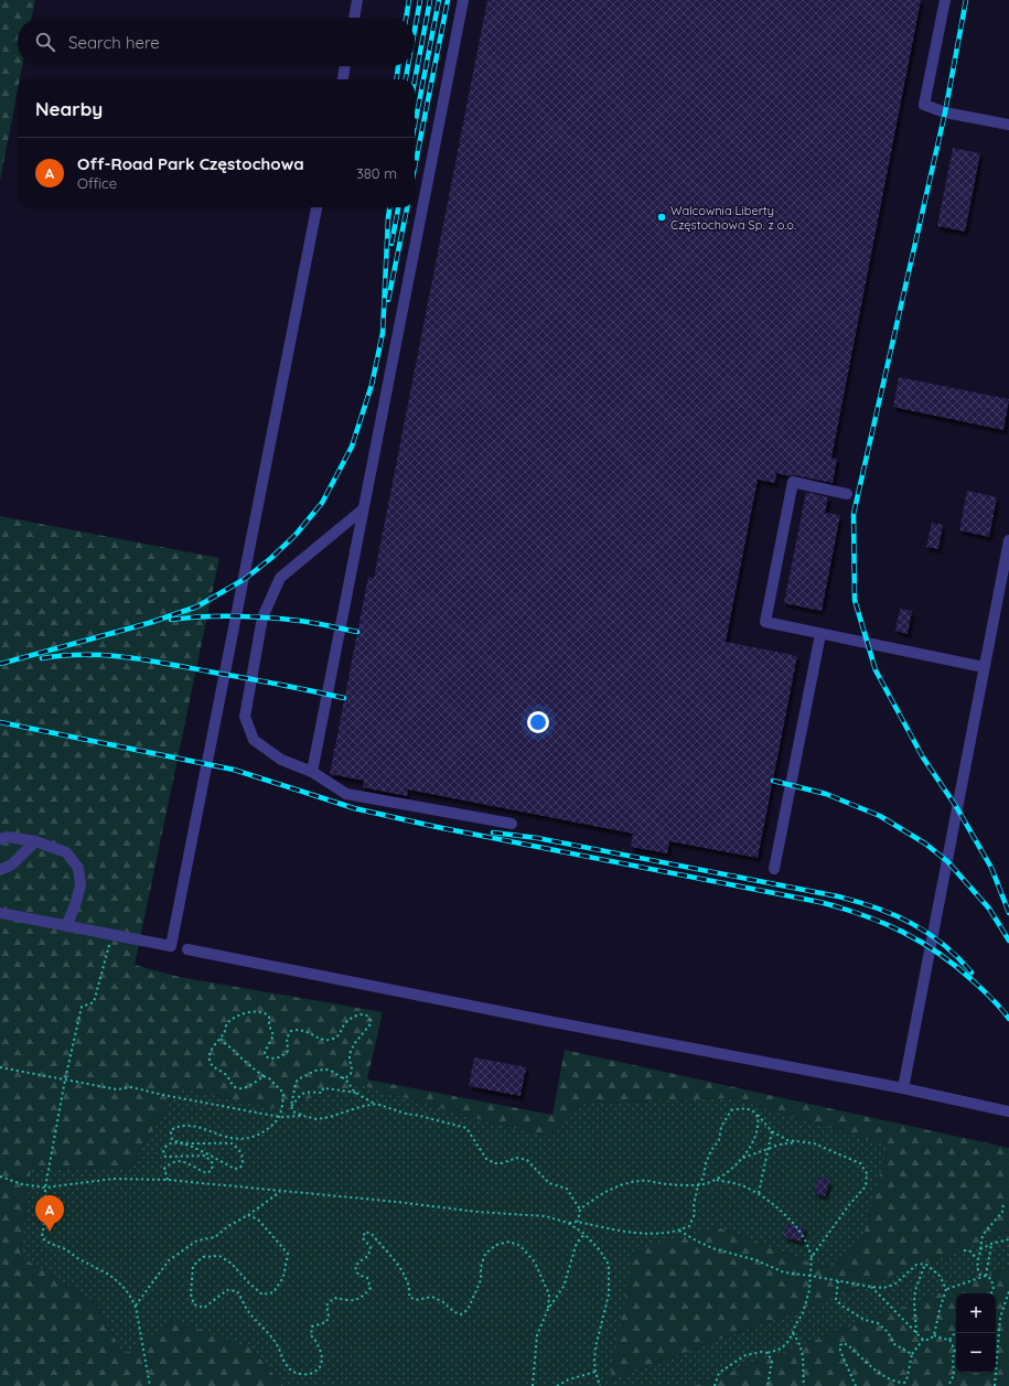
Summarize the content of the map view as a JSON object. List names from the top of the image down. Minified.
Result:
{"places":["Walcownia Liberty Częstochowa Sp. z o.o."],"page":{"search":"Search here","heading":"Nearby","list":[{"mark":"A","name":"Off-Road Park Częstochowa","note":"Office","value":"380 m"}],"pins":"A","map_buttons":["+","−"]}}
